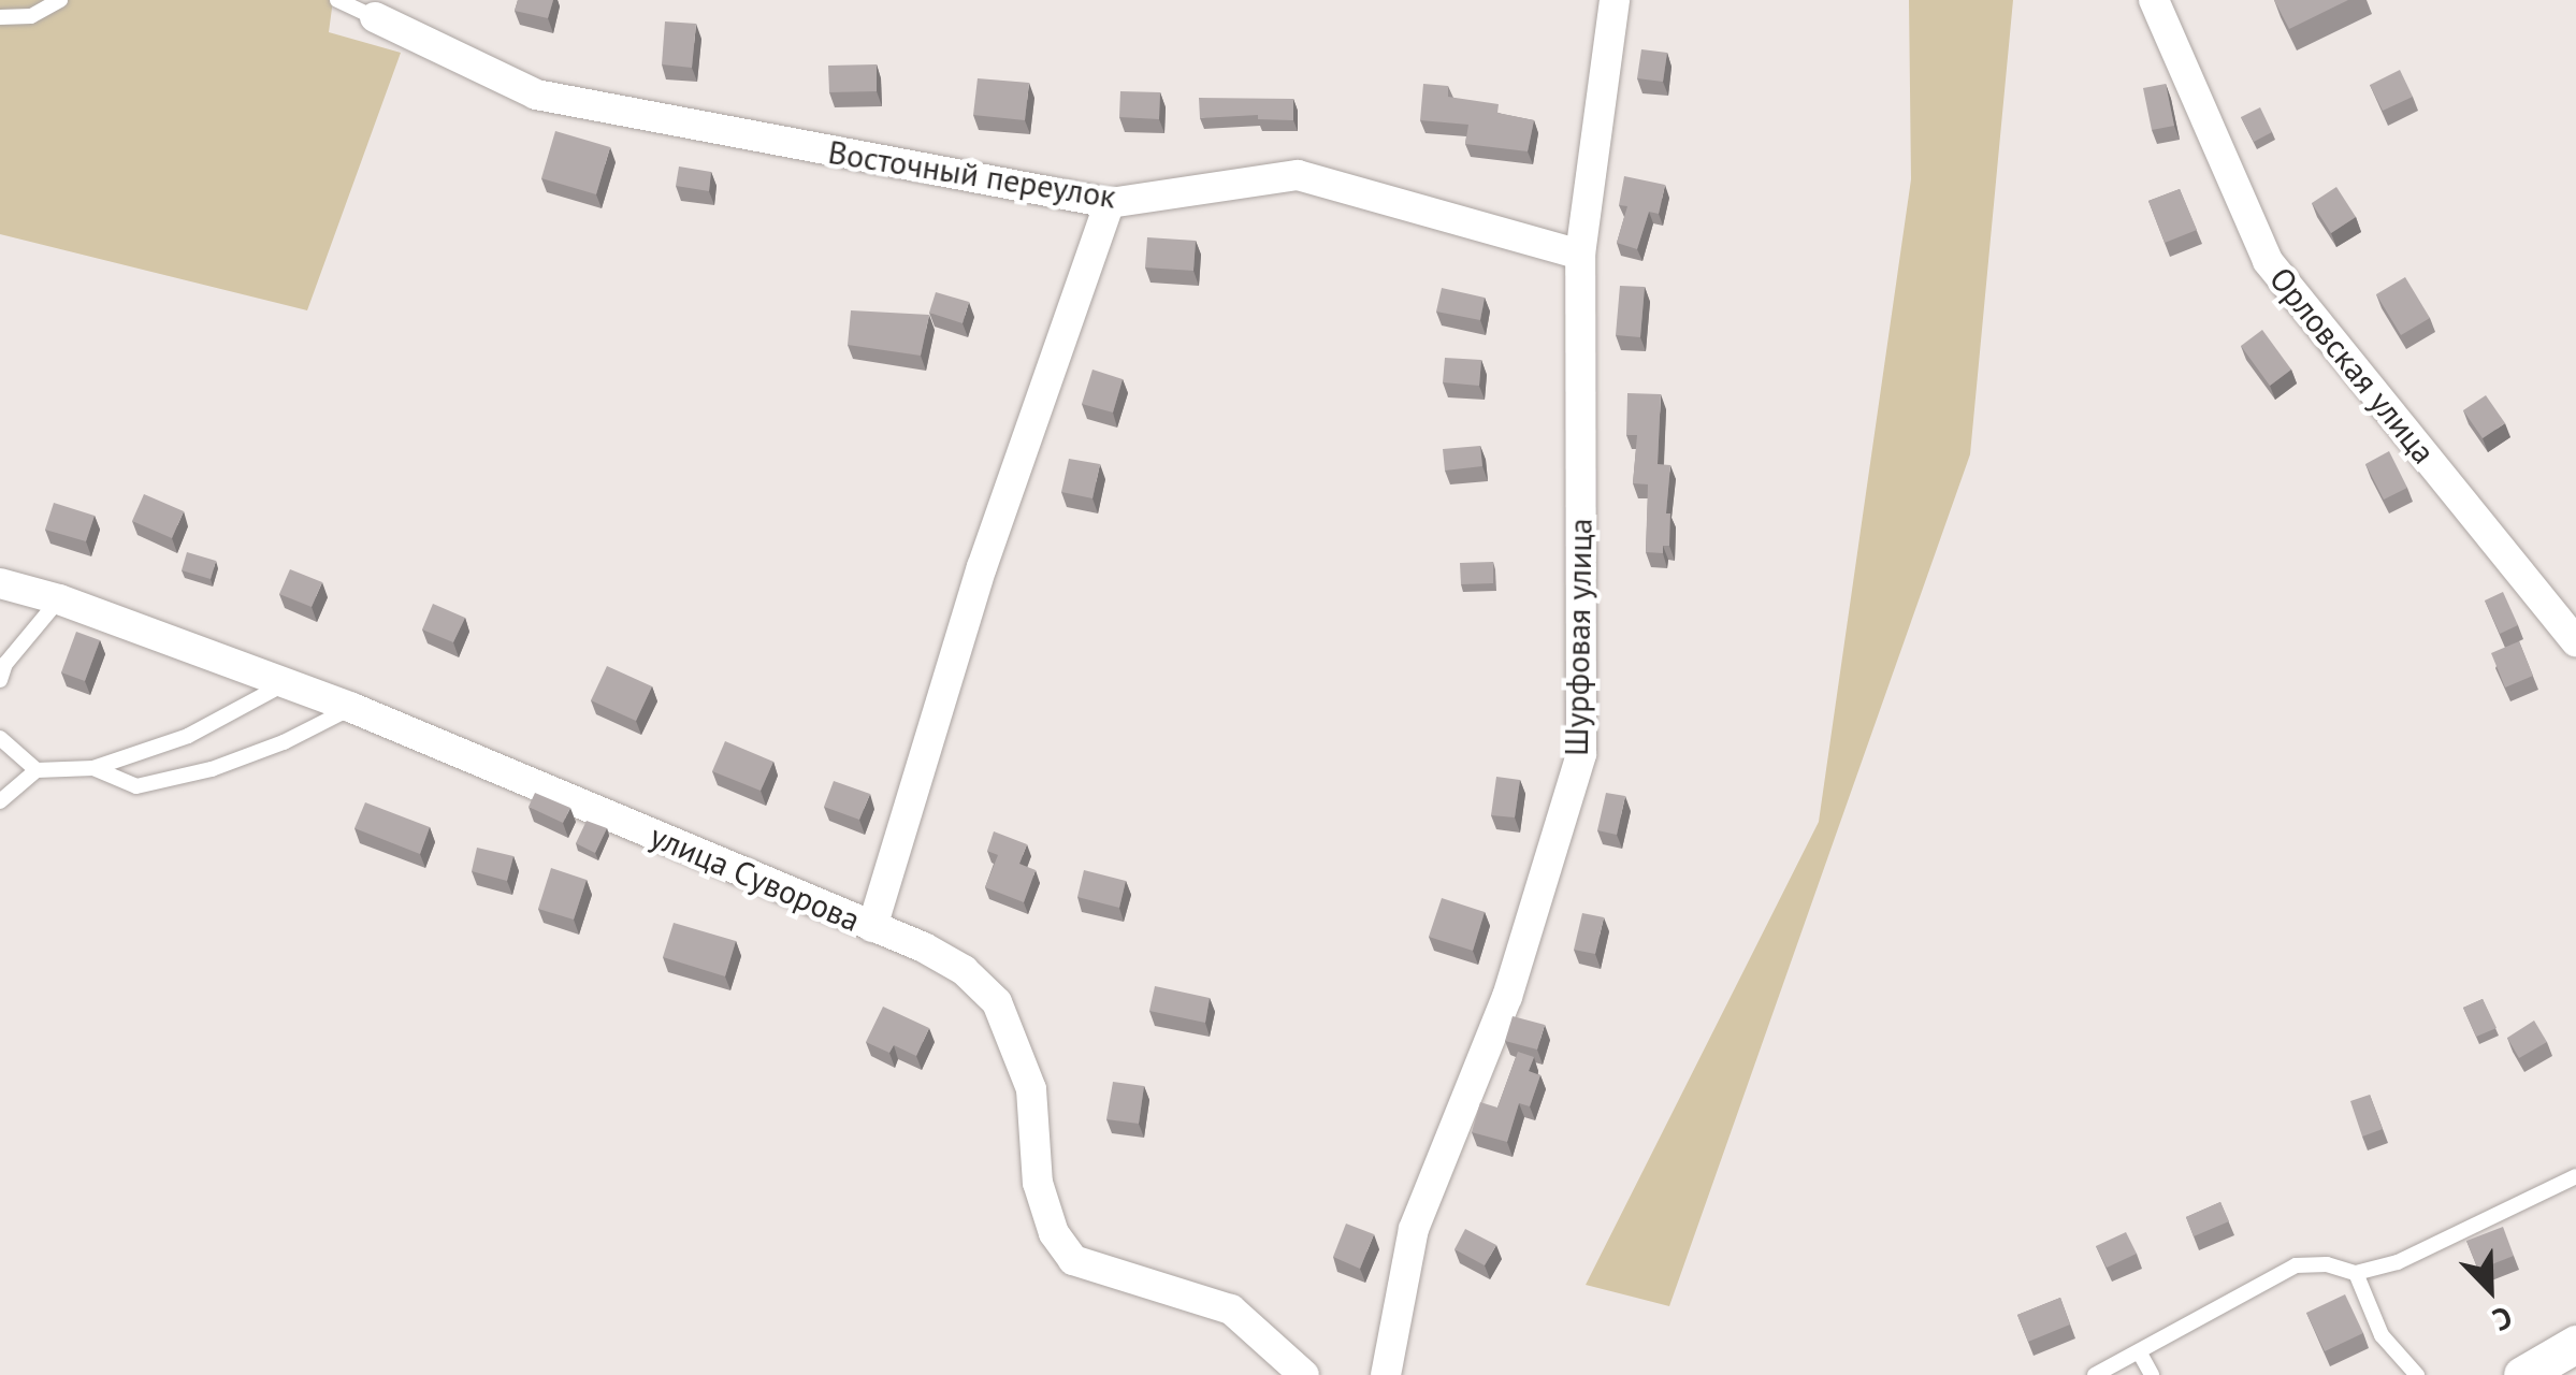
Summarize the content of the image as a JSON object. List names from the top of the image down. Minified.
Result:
{"streets":{"street":["Восточный переулок","Орловская улица","Шурфовая улица","улица Суворова"]},"crossings":[["Восточный переулок","Шурфовая улица"]],"north":"bottom right"}
